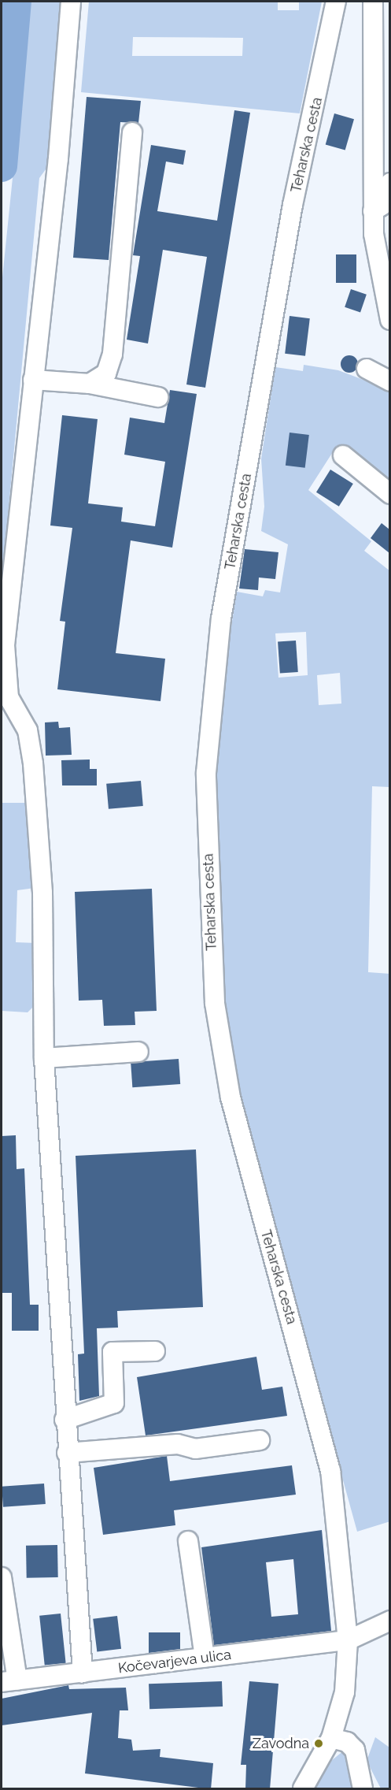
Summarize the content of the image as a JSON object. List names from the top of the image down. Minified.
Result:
{"streets":{"street":["Teharska cesta","Kočevarjeva ulica"]},"crossings":[["Teharska cesta","Kočevarjeva ulica"]],"places":["Zavodna"]}
